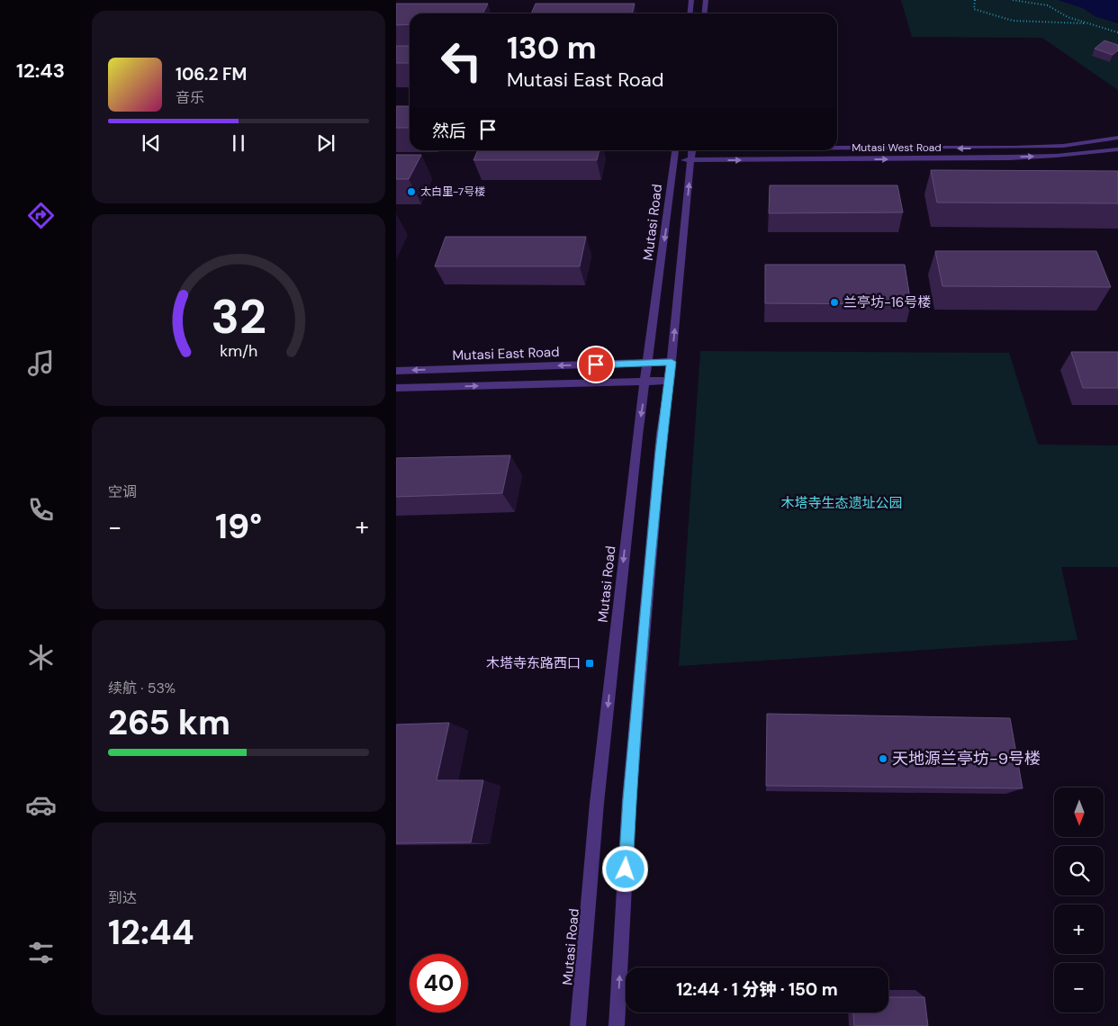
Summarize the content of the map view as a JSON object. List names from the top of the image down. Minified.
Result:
{"streets":{"street":["Mutasi West Road","Mutasi Road","Mutasi East Road"]},"crossings":[["Mutasi West Road","Mutasi Road"],["Mutasi Road","Mutasi East Road"]],"parks":["木塔寺生态遗址公园"],"places":{"other":["太白里-7号楼","兰亭坊-16号楼","天地源兰亭坊-9号楼"],"transit":["木塔寺东路西口"]},"north":"bottom","page":{"tabs":"12:43","turn":["130 m","Mutasi East Road"],"song":["106.2 FM","音乐"],"then":"然后","tile":["空调",["续航 · 53%","265 km"],["到达","12:44"]],"heat":["−","19°","+"],"map_buttons":["+","−"],"limit":"40","trip":"12:44 · 1 分钟 · 150 m","gauge":["32","km/h"]}}
